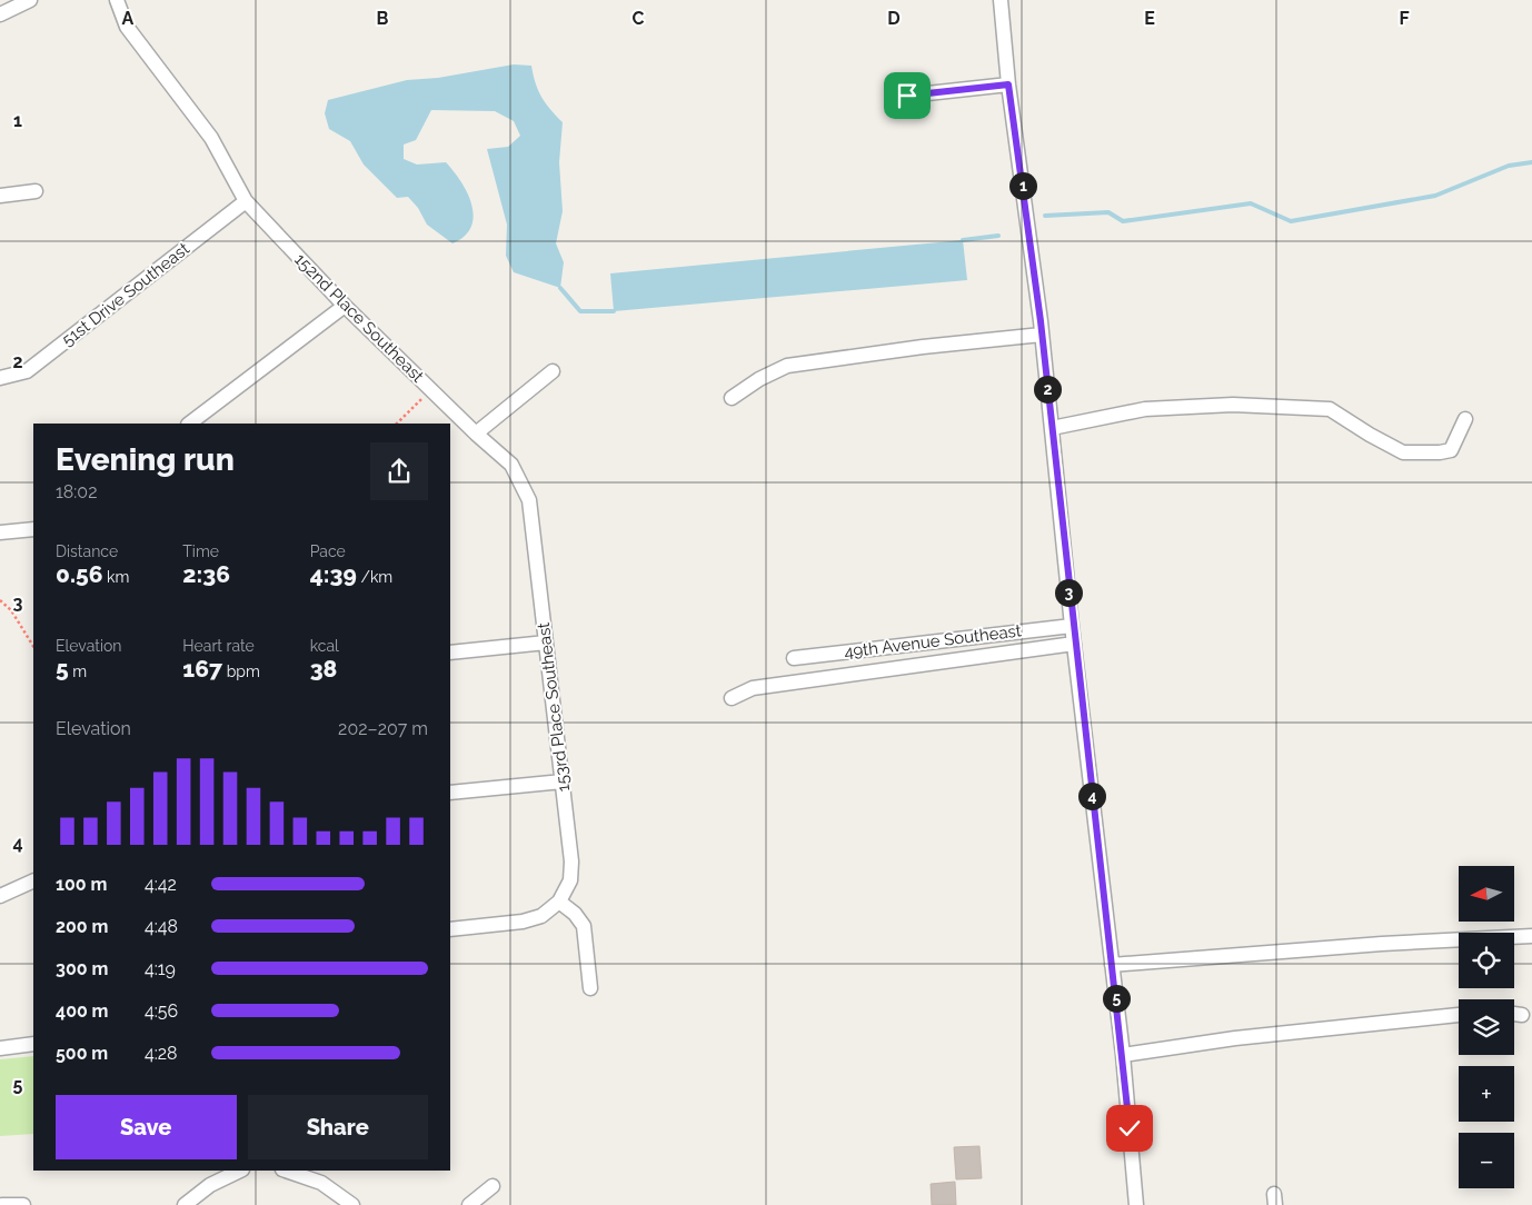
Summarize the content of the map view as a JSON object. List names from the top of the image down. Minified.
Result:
{"streets":{"street":["51st Drive Southeast","152nd Place Southeast","49th Avenue Southeast","153rd Place Southeast"]},"crossings":[["51st Drive Southeast","152nd Place Southeast"],["152nd Place Southeast","153rd Place Southeast"]],"north":"left","page":{"pins":["1","2","3","4","5"],"heading":["Evening run","18:02"],"stats":[["Distance","0.56 km"],["Time","2:36"],["Pace","4:39 /km"],["Elevation","5 m"],["Heart rate","167 bpm"],["kcal","38"]],"chart":["Elevation","202–207 m"],"list":[{"name":"100 m","note":"4:42"},{"name":"200 m","note":"4:48"},{"name":"300 m","note":"4:19"},{"name":"400 m","note":"4:56"},{"name":"500 m","note":"4:28"}],"map_buttons":["+","−"],"buttons":["Save","Share"]},"grid":{"columns":["A","B","C","D","E","F"],"rows":["1","2","3","4","5"]}}
